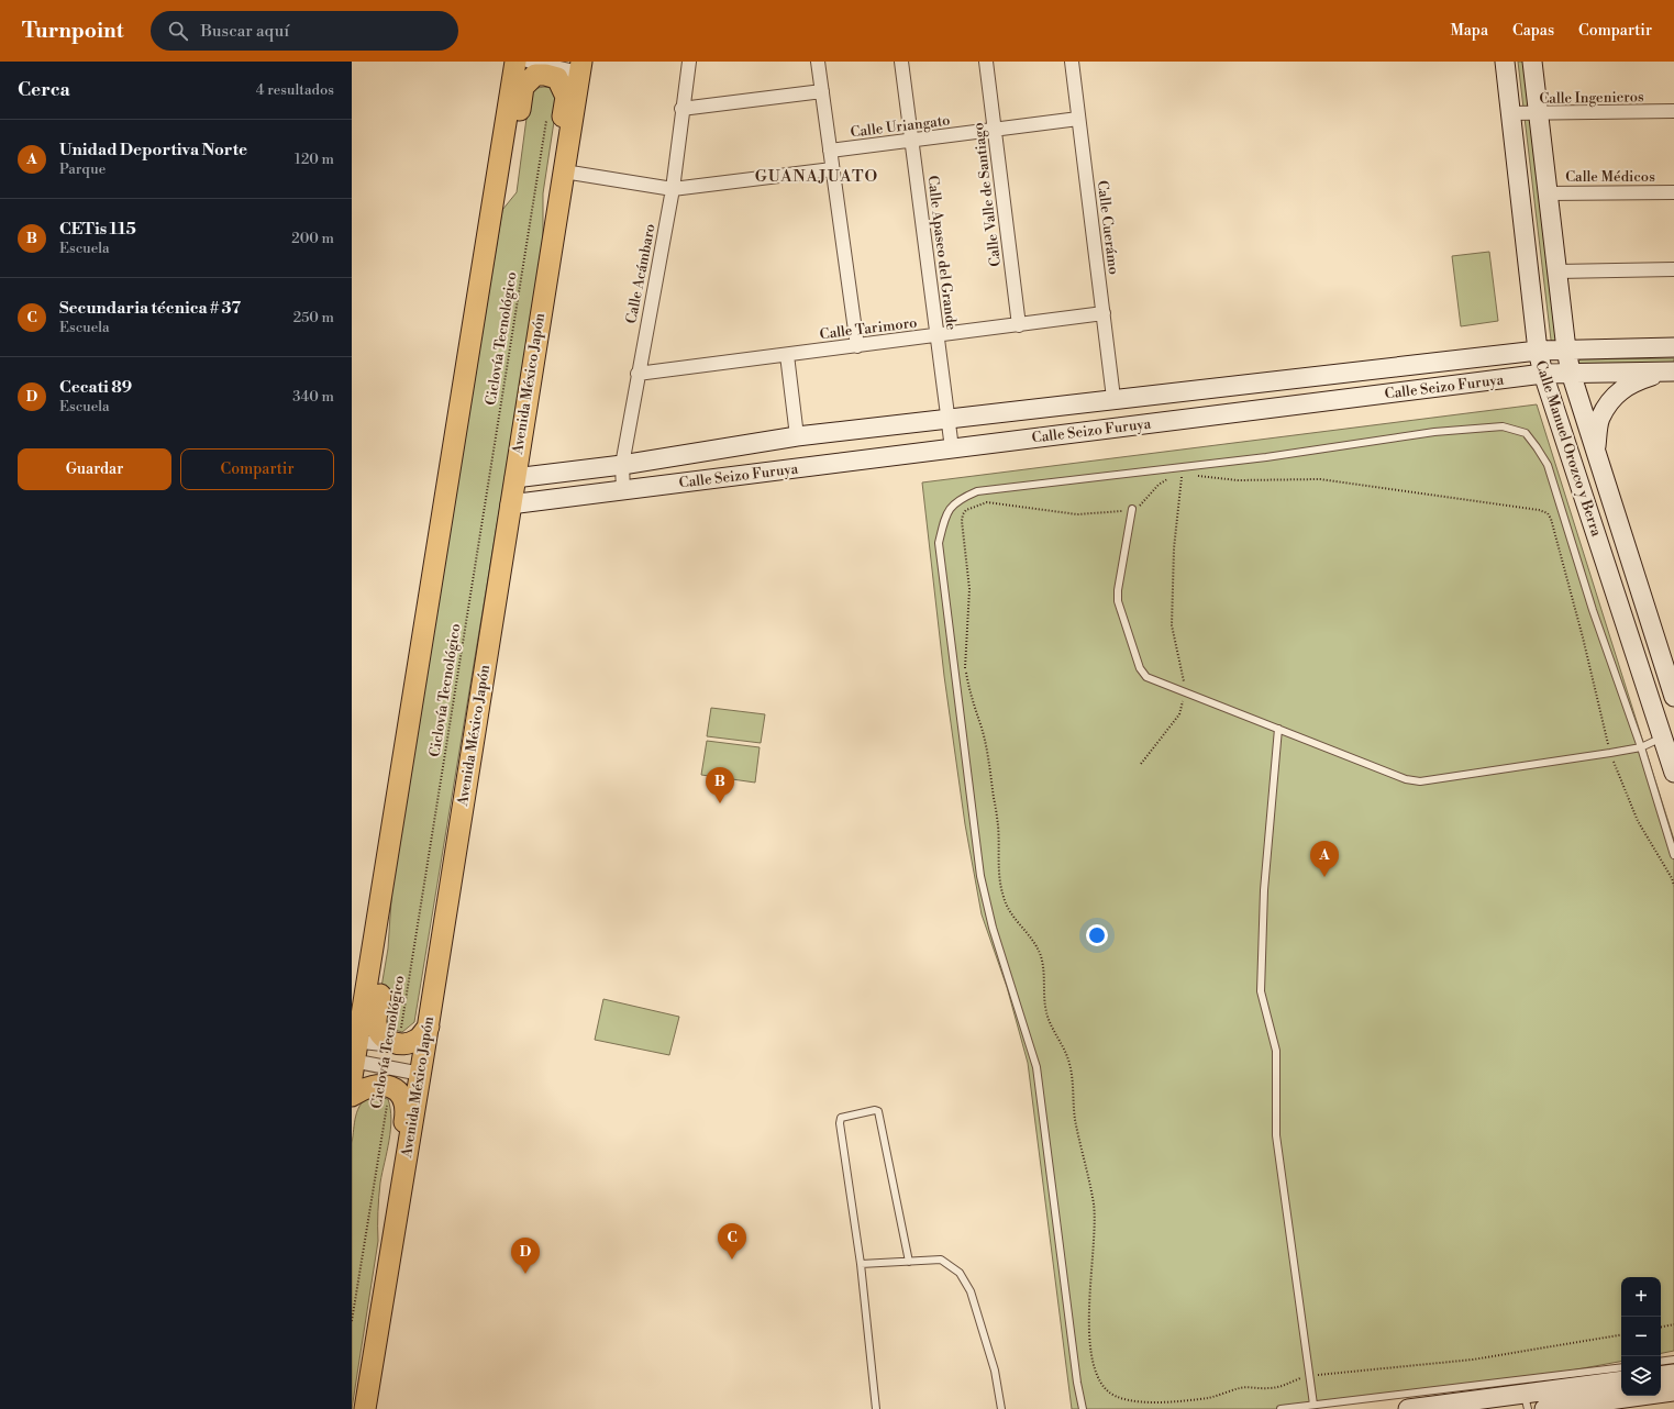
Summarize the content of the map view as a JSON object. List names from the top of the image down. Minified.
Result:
{"streets":{"main road":["Avenida México Japón"],"street":["Calle Ingenieros","Calle Uriangato","Calle Médicos","Calle Valle de Santiago","Calle Cuerámo","Calle Apaseo del Grande","Calle Acámbaro","Calle Tarimoro","Calle Seizo Furuya","Calle Manuel Orozco y Berra"],"path":["Ciclovía Tecnológico"]},"crossings":[["Calle Ingenieros","Calle Manuel Orozco y Berra"],["Calle Uriangato","Calle Valle de Santiago"],["Calle Uriangato","Calle Cuerámo"],["Calle Uriangato","Calle Apaseo del Grande"],["Calle Médicos","Calle Manuel Orozco y Berra"],["Calle Valle de Santiago","Calle Tarimoro"],["Calle Cuerámo","Calle Tarimoro"],["Calle Cuerámo","Calle Seizo Furuya"],["Calle Apaseo del Grande","Calle Tarimoro"],["Calle Apaseo del Grande","Calle Seizo Furuya"],["Calle Acámbaro","Calle Tarimoro"],["Calle Acámbaro","Calle Seizo Furuya"],["Avenida México Japón","Calle Seizo Furuya"],["Calle Seizo Furuya","Calle Manuel Orozco y Berra"]],"districts":["GUANAJUATO"],"page":{"header":"Turnpoint","search":"Buscar aquí","nav":["Mapa","Capas","Compartir"],"heading":["Cerca","4 resultados"],"list":[{"mark":"A","name":"Unidad Deportiva Norte","note":"Parque","value":"120 m"},{"mark":"B","name":"CETis 115","note":"Escuela","value":"200 m"},{"mark":"C","name":"Secundaria técnica # 37","note":"Escuela","value":"250 m"},{"mark":"D","name":"Cecati 89","note":"Escuela","value":"340 m"}],"buttons":["Guardar","Compartir"],"pins":["B","A","C","D"],"map_buttons":["+","−"]}}
